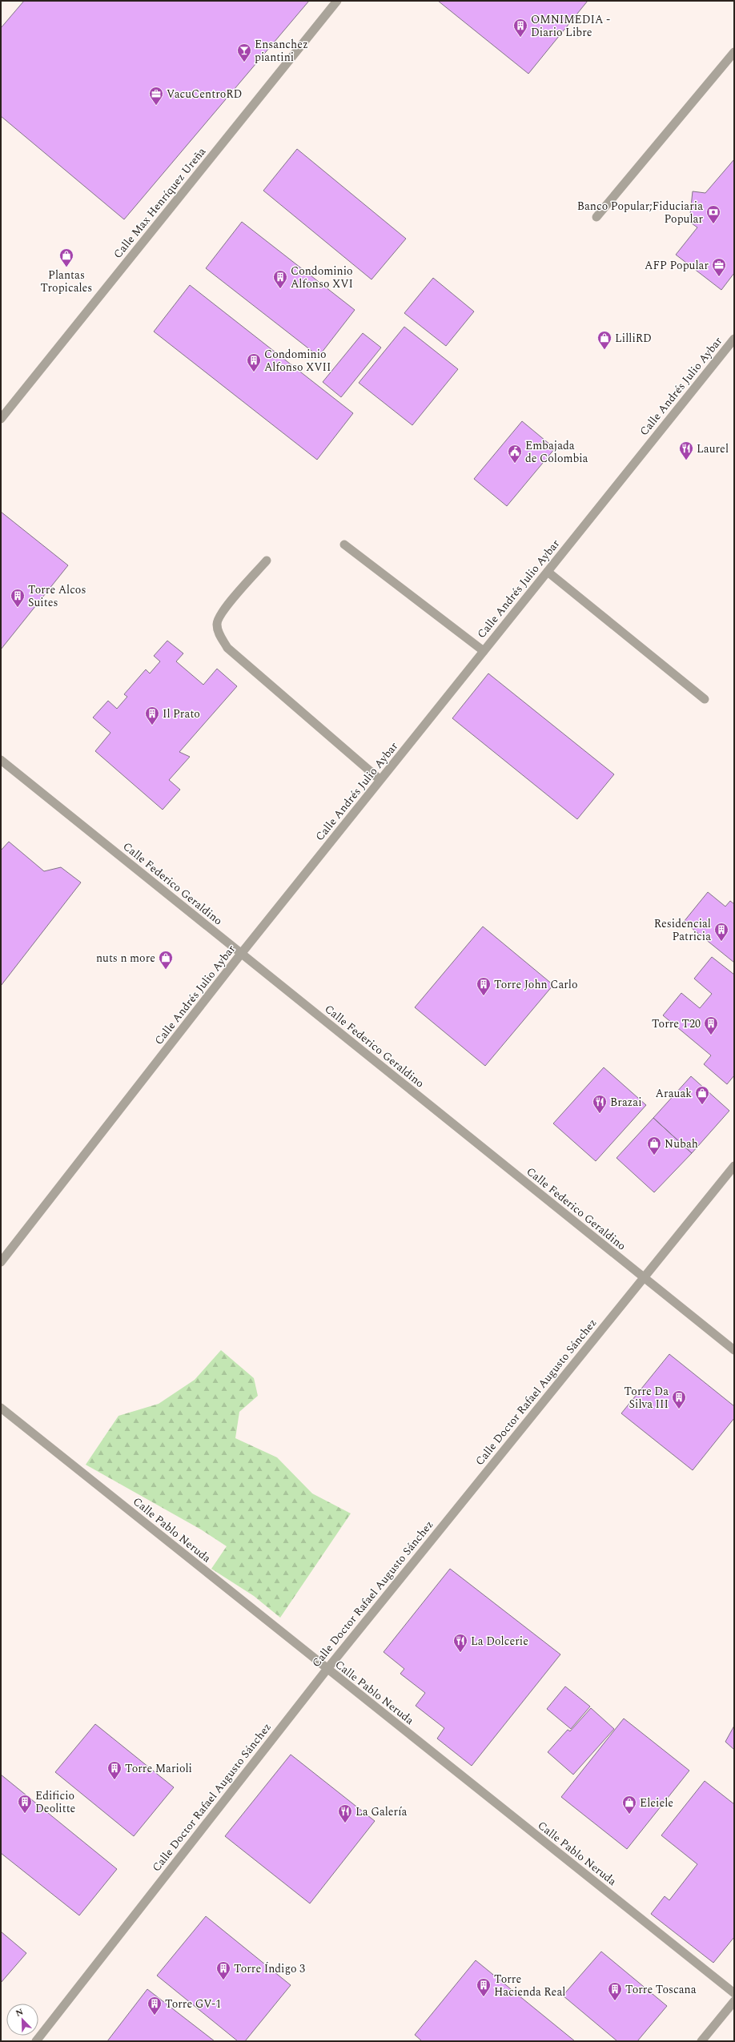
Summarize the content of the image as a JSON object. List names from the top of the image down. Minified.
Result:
{"streets":{"street":["Calle Max Henríquez Ureña","Calle Andrés Julio Aybar","Calle Federico Geraldino","Calle Doctor Rafael Augusto Sánchez","Calle Pablo Neruda"]},"crossings":[["Calle Andrés Julio Aybar","Calle Federico Geraldino"],["Calle Federico Geraldino","Calle Doctor Rafael Augusto Sánchez"],["Calle Doctor Rafael Augusto Sánchez","Calle Pablo Neruda"]],"places":{"building":["OMNIMEDIA - Diario Libre","Condominio Alfonso XVI","Condominio Alfonso XVII","Torre Alcos Suites","Il Prato","Residencial Patricia","Torre John Carlo","Torre T20","Torre Da Silva III","Torre Marioli","Edificio Deolitte","Torre Índigo 3","Torre Hacienda Real","Torre Toscana","Torre GV-1"],"bar":["Ensanchez piantini"],"office":["VacuCentroRD","AFP Popular"],"bank":["Banco Popular;Fiduciaria Popular"],"shop":["Plantas Tropicales","LilliRD","nuts n more","Arauak","Nubah","Eleiele"],"restaurant":["Laurel","Brazai","La Dolcerie","La Galería"],"public building":["Embajada de Colombia"]},"north":"top left"}
